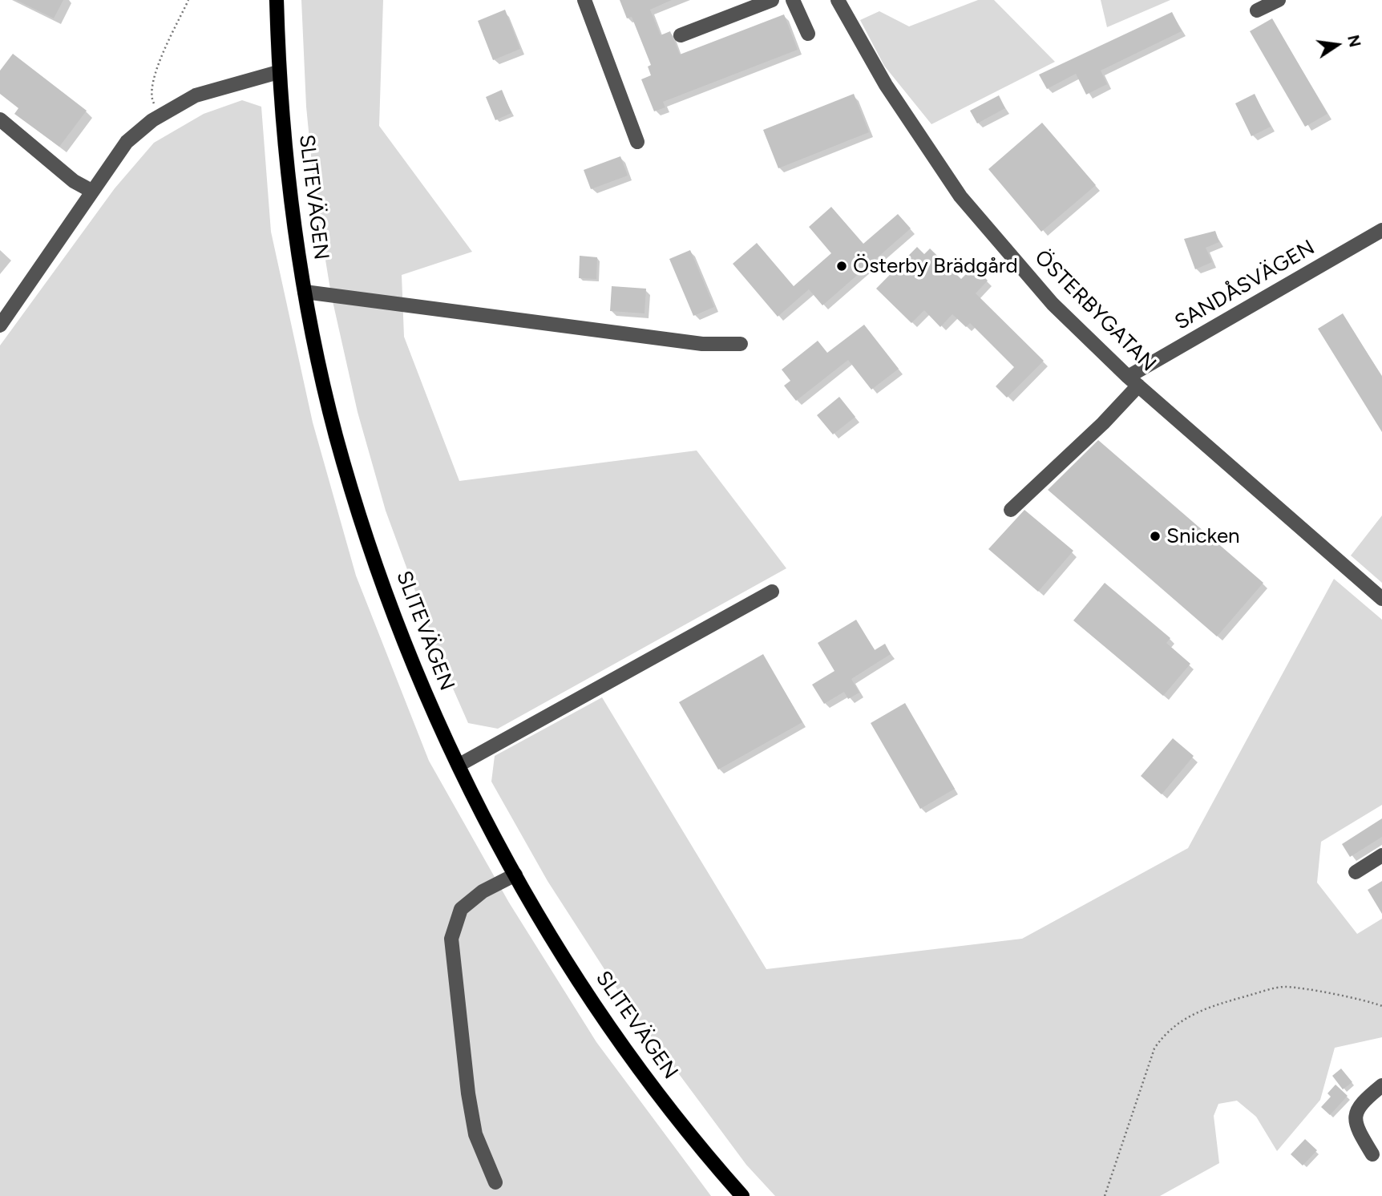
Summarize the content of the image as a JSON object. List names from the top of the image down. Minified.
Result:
{"streets":{"main road":["SLITEVÄGEN"],"street":["SANDÅSVÄGEN","ÖSTERBYGATAN"]},"crossings":[["SANDÅSVÄGEN","ÖSTERBYGATAN"]],"places":["Österby Brädgård","Snicken"],"north":"right"}
